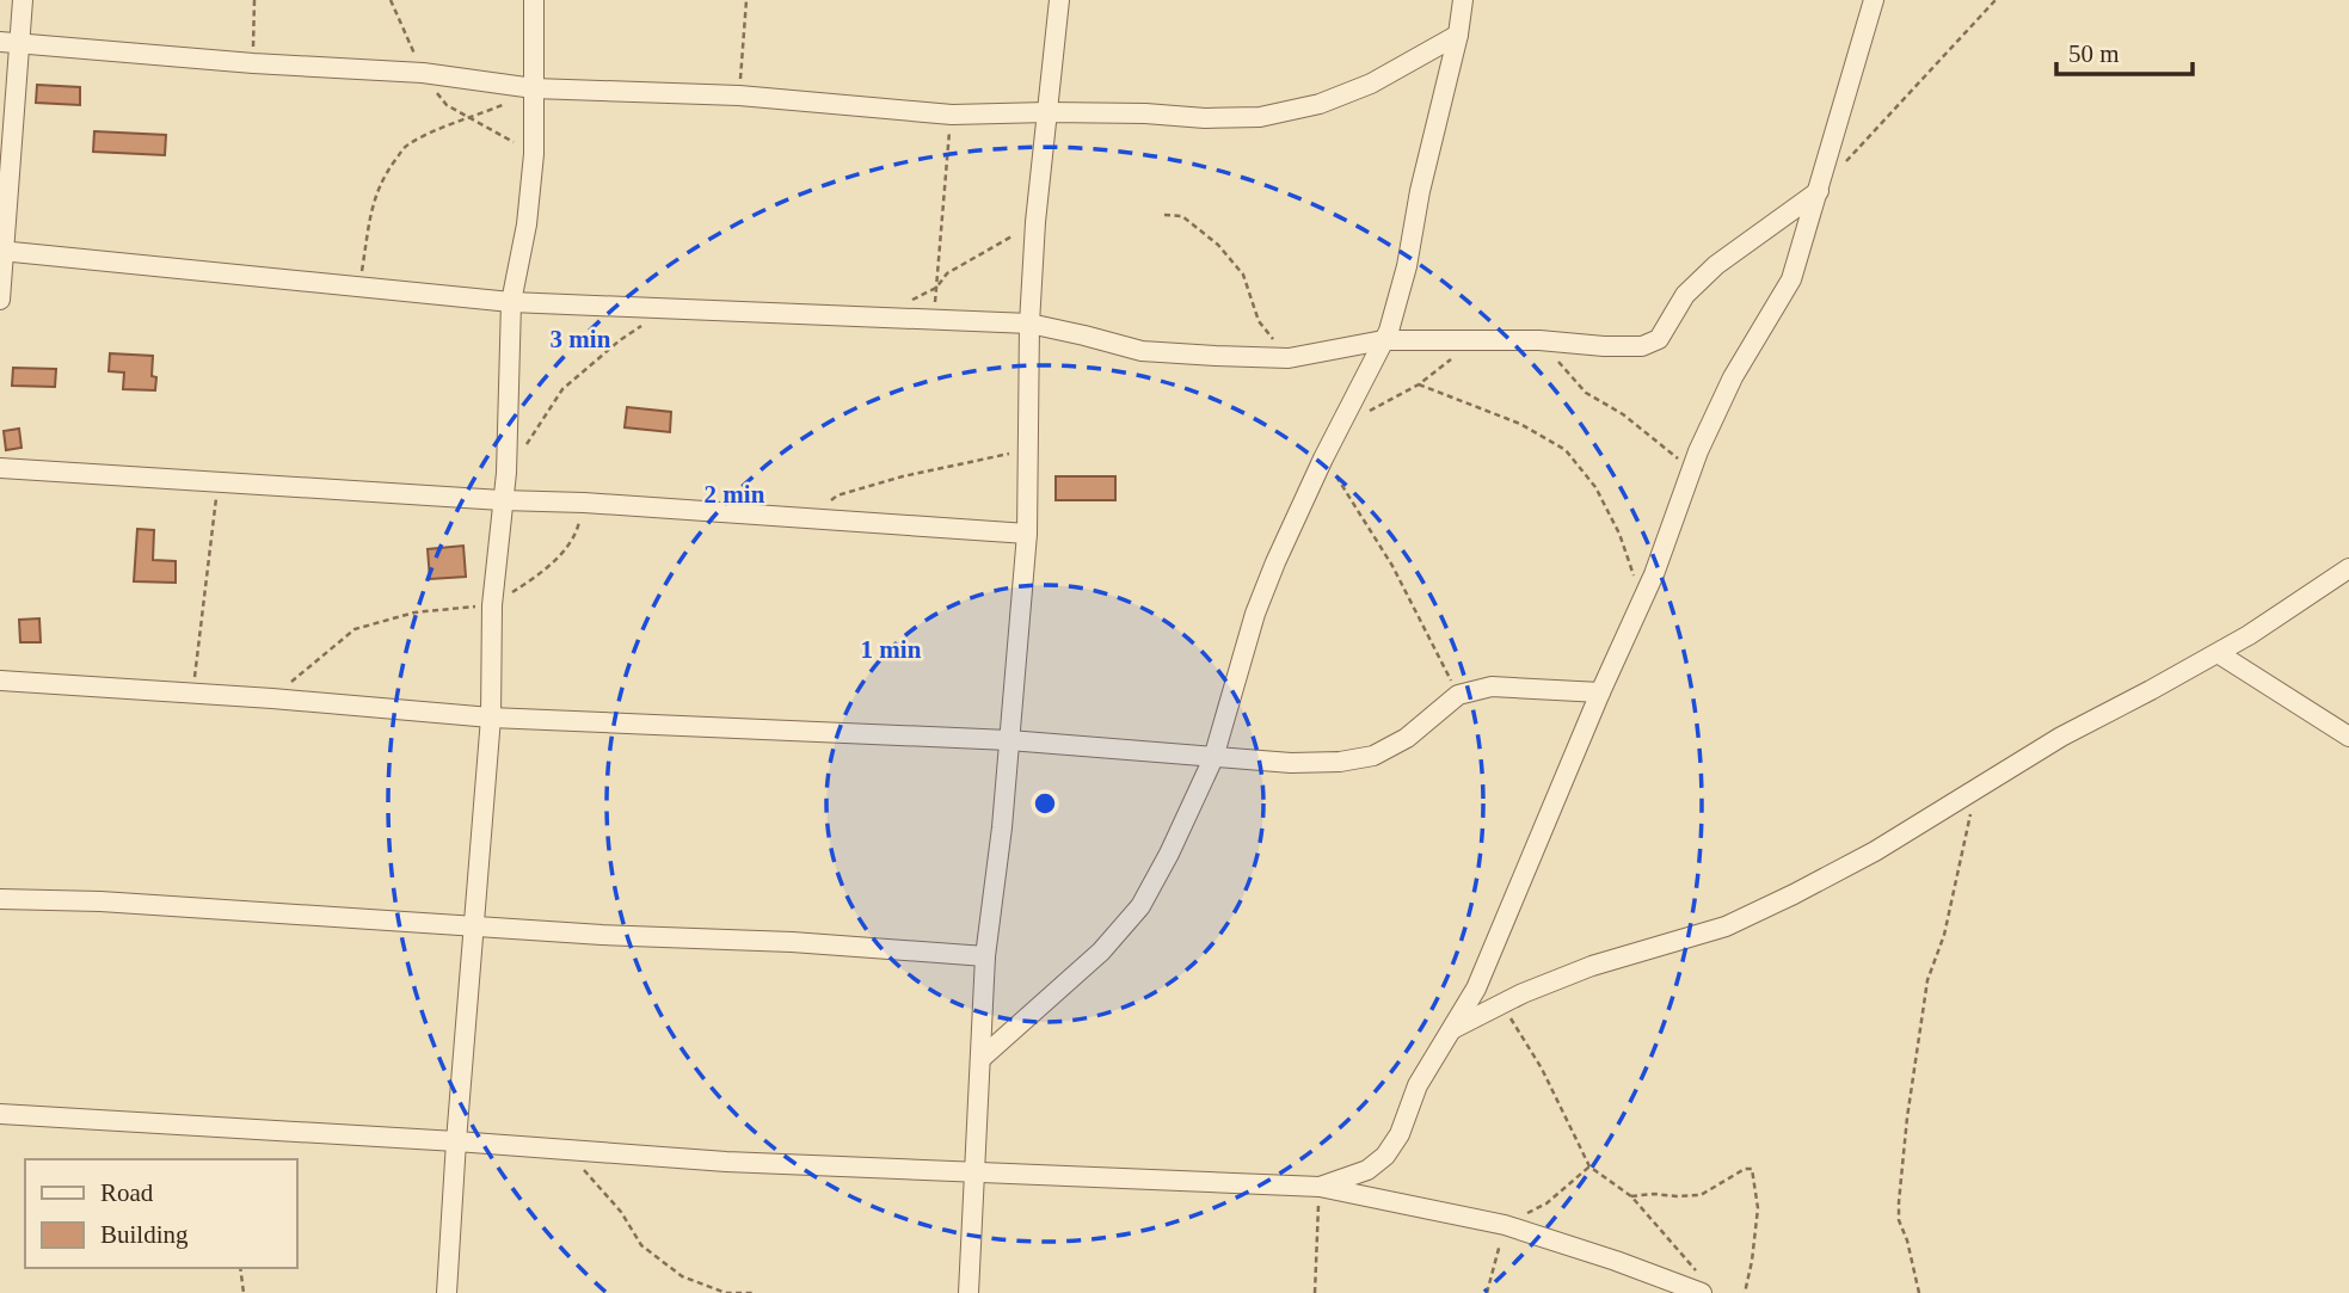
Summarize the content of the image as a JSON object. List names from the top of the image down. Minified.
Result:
{"legend":["Road","Building"],"scale_bar":"50 m","rings":["3 min","2 min","1 min"]}
